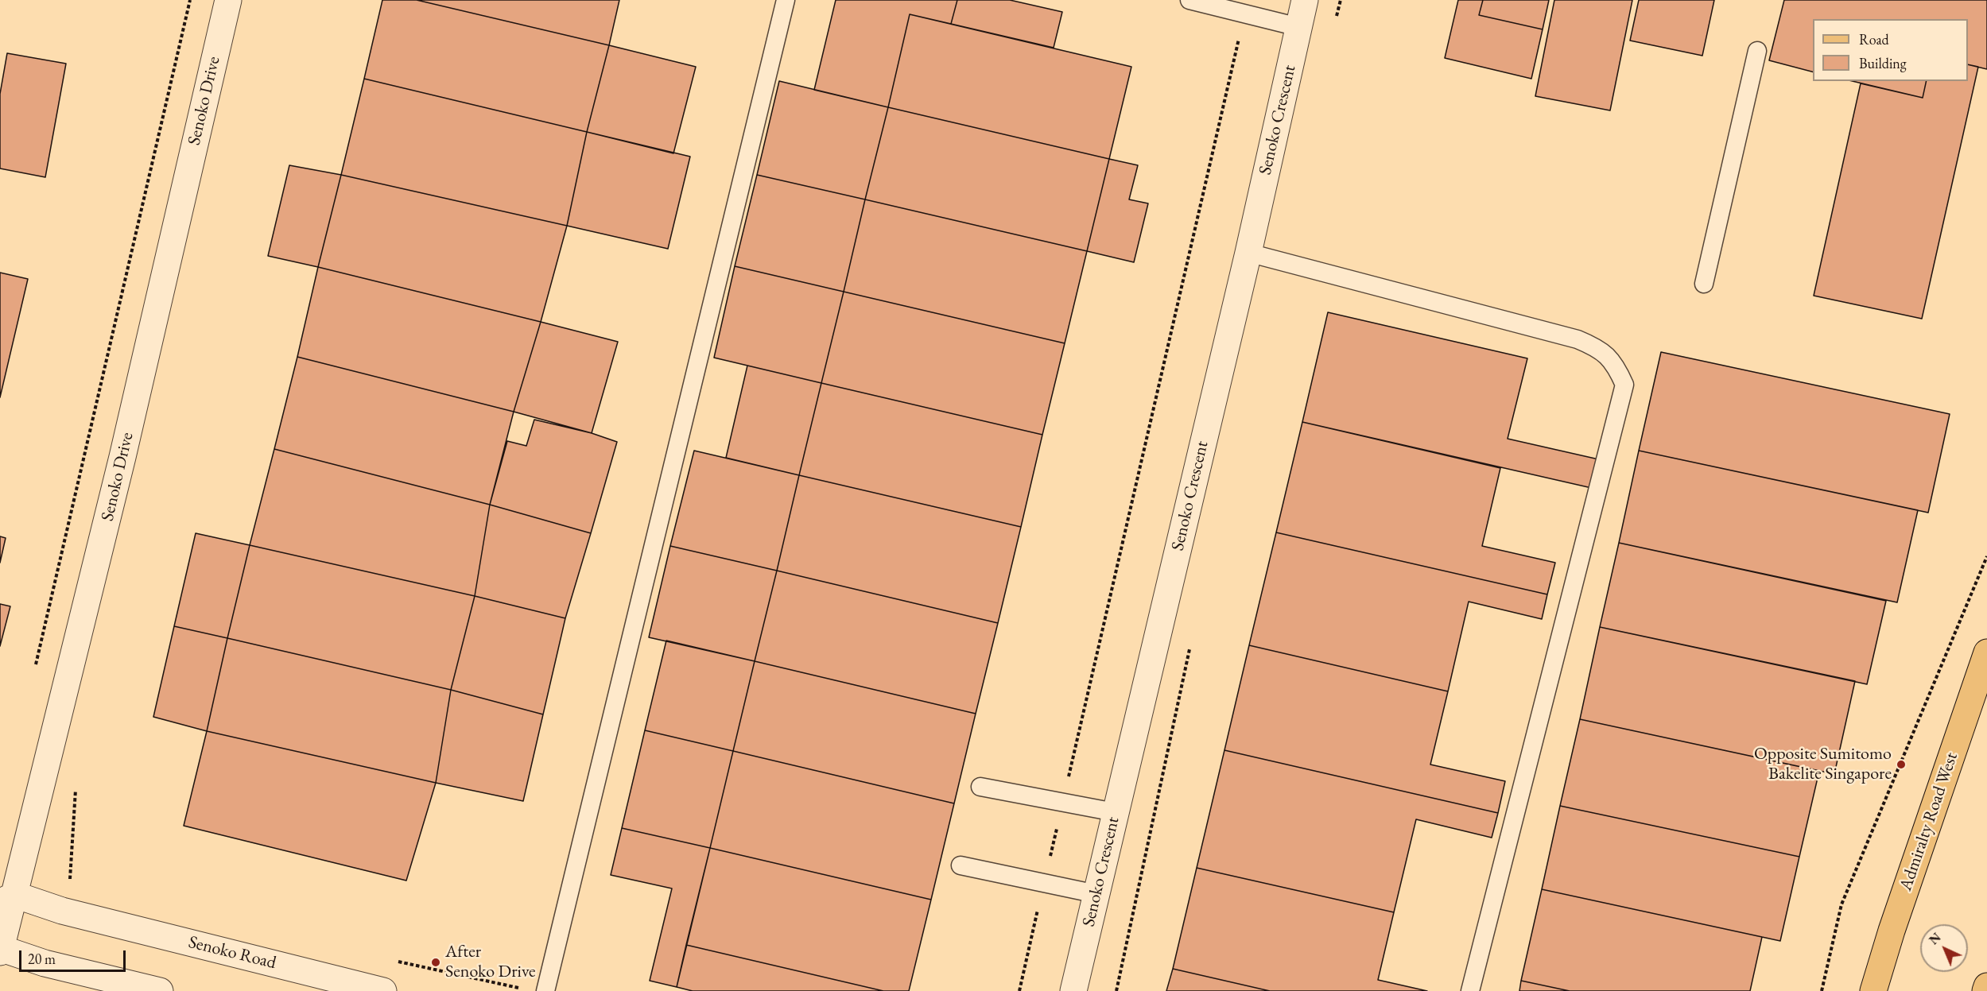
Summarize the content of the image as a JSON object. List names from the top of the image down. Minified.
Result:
{"streets":{"main road":["Admiralty Road West"],"street":["Senoko Drive","Senoko Crescent","Senoko Road"]},"crossings":[["Senoko Drive","Senoko Road"]],"places":["Opposite Sumitomo Bakelite Singapore","After Senoko Drive"],"legend":["Road","Building"],"scale_bar":"20 m","north":"top left"}
